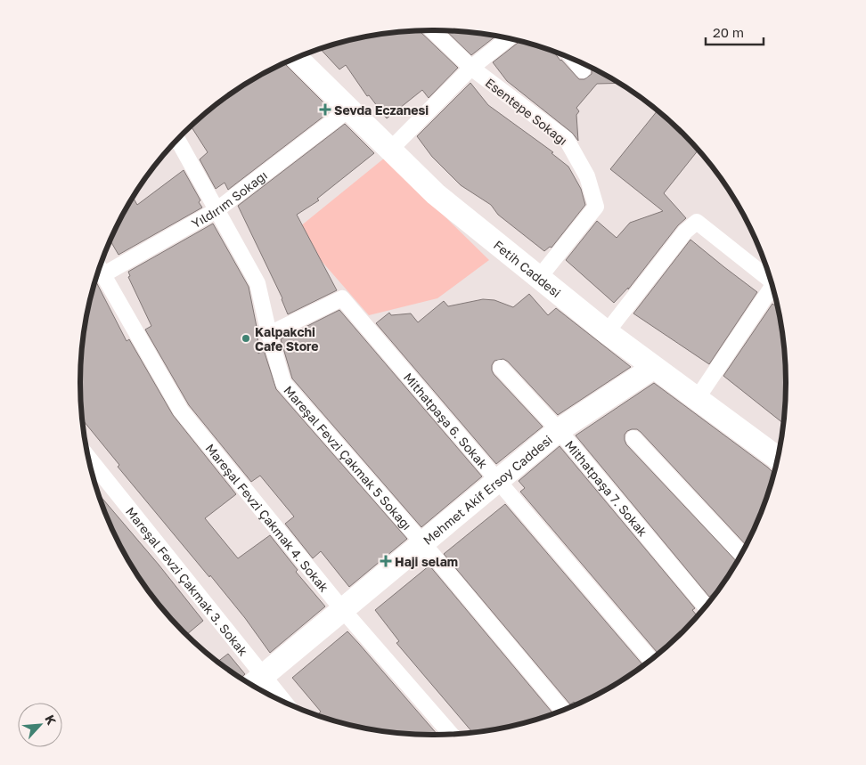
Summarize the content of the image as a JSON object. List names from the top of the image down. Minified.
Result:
{"streets":{"street":["Esentepe Sokağı","Yıldırım Sokağı","Fetih Caddesi","Mithatpaşa 6. Sokak","Mareşal Fevzi Çakmak 5 Sokağı","Mithatpaşa 7. Sokak","Mehmet Akif Ersoy Caddesi","Mareşal Fevzi Çakmak 4. Sokak","Mareşal Fevzi Çakmak 3. Sokak"]},"crossings":[["Esentepe Sokağı","Fetih Caddesi"],["Yıldırım Sokağı","Fetih Caddesi"],["Yıldırım Sokağı","Mareşal Fevzi Çakmak 5 Sokağı"],["Yıldırım Sokağı","Mareşal Fevzi Çakmak 4. Sokak"],["Fetih Caddesi","Mehmet Akif Ersoy Caddesi"],["Mithatpaşa 6. Sokak","Mareşal Fevzi Çakmak 5 Sokağı"],["Mithatpaşa 6. Sokak","Mehmet Akif Ersoy Caddesi"],["Mareşal Fevzi Çakmak 5 Sokağı","Mehmet Akif Ersoy Caddesi"],["Mithatpaşa 7. Sokak","Mehmet Akif Ersoy Caddesi"],["Mehmet Akif Ersoy Caddesi","Mareşal Fevzi Çakmak 4. Sokak"],["Mehmet Akif Ersoy Caddesi","Mareşal Fevzi Çakmak 3. Sokak"]],"places":{"health":["Sevda Eczanesi","Haji selam"],"other":["Kalpakchi Cafe Store"]},"scale_bar":"20 m","north":"top right"}
